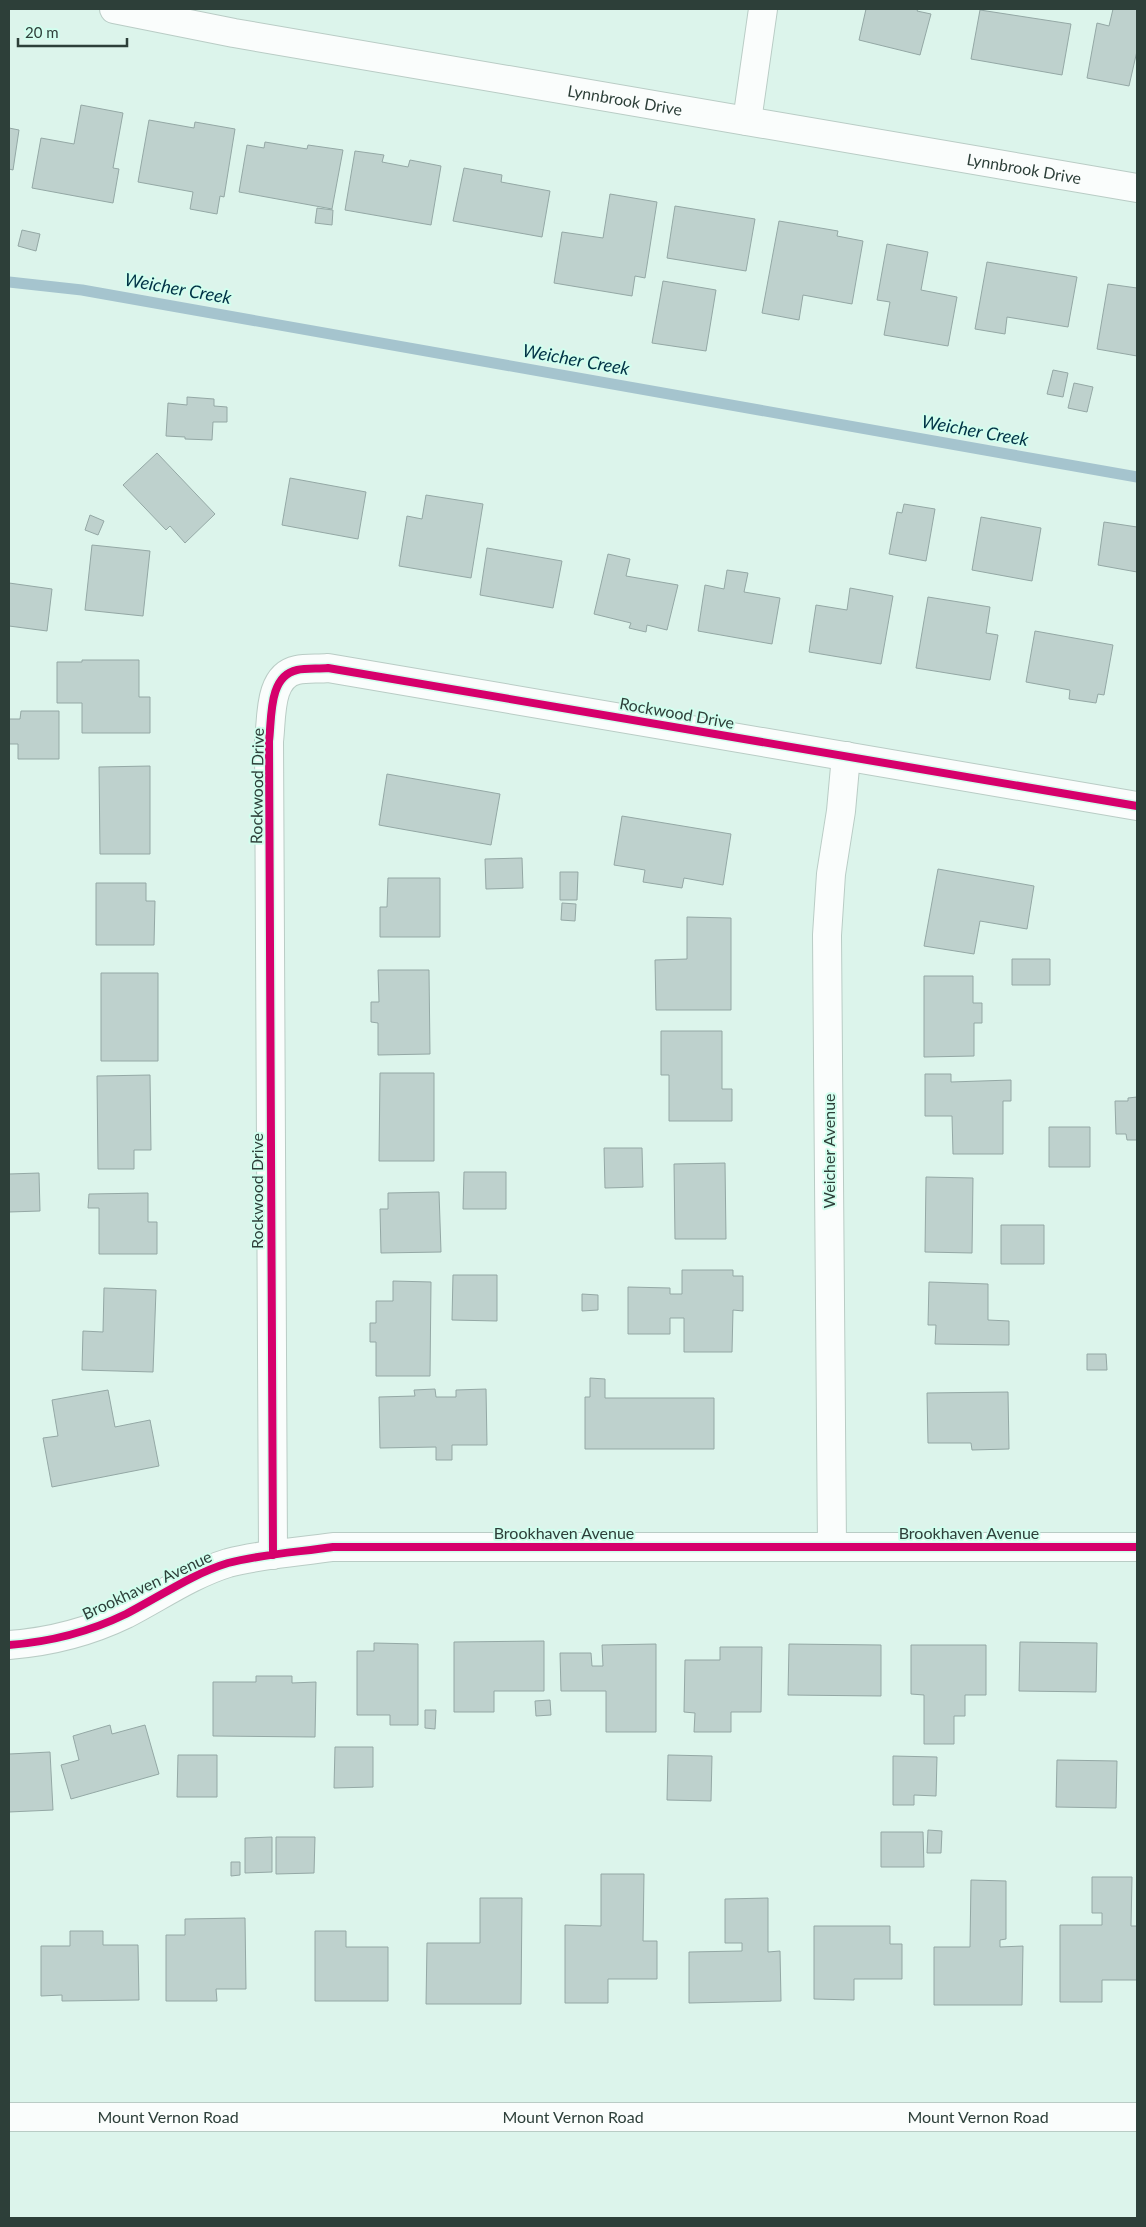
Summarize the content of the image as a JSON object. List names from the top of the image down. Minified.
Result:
{"streets":{"street":["Lynnbrook Drive","Rockwood Drive","Weicher Avenue","Brookhaven Avenue","Mount Vernon Road"]},"crossings":[["Rockwood Drive","Weicher Avenue"],["Rockwood Drive","Brookhaven Avenue"],["Weicher Avenue","Brookhaven Avenue"]],"water":["Weicher Creek"],"scale_bar":"20 m"}
